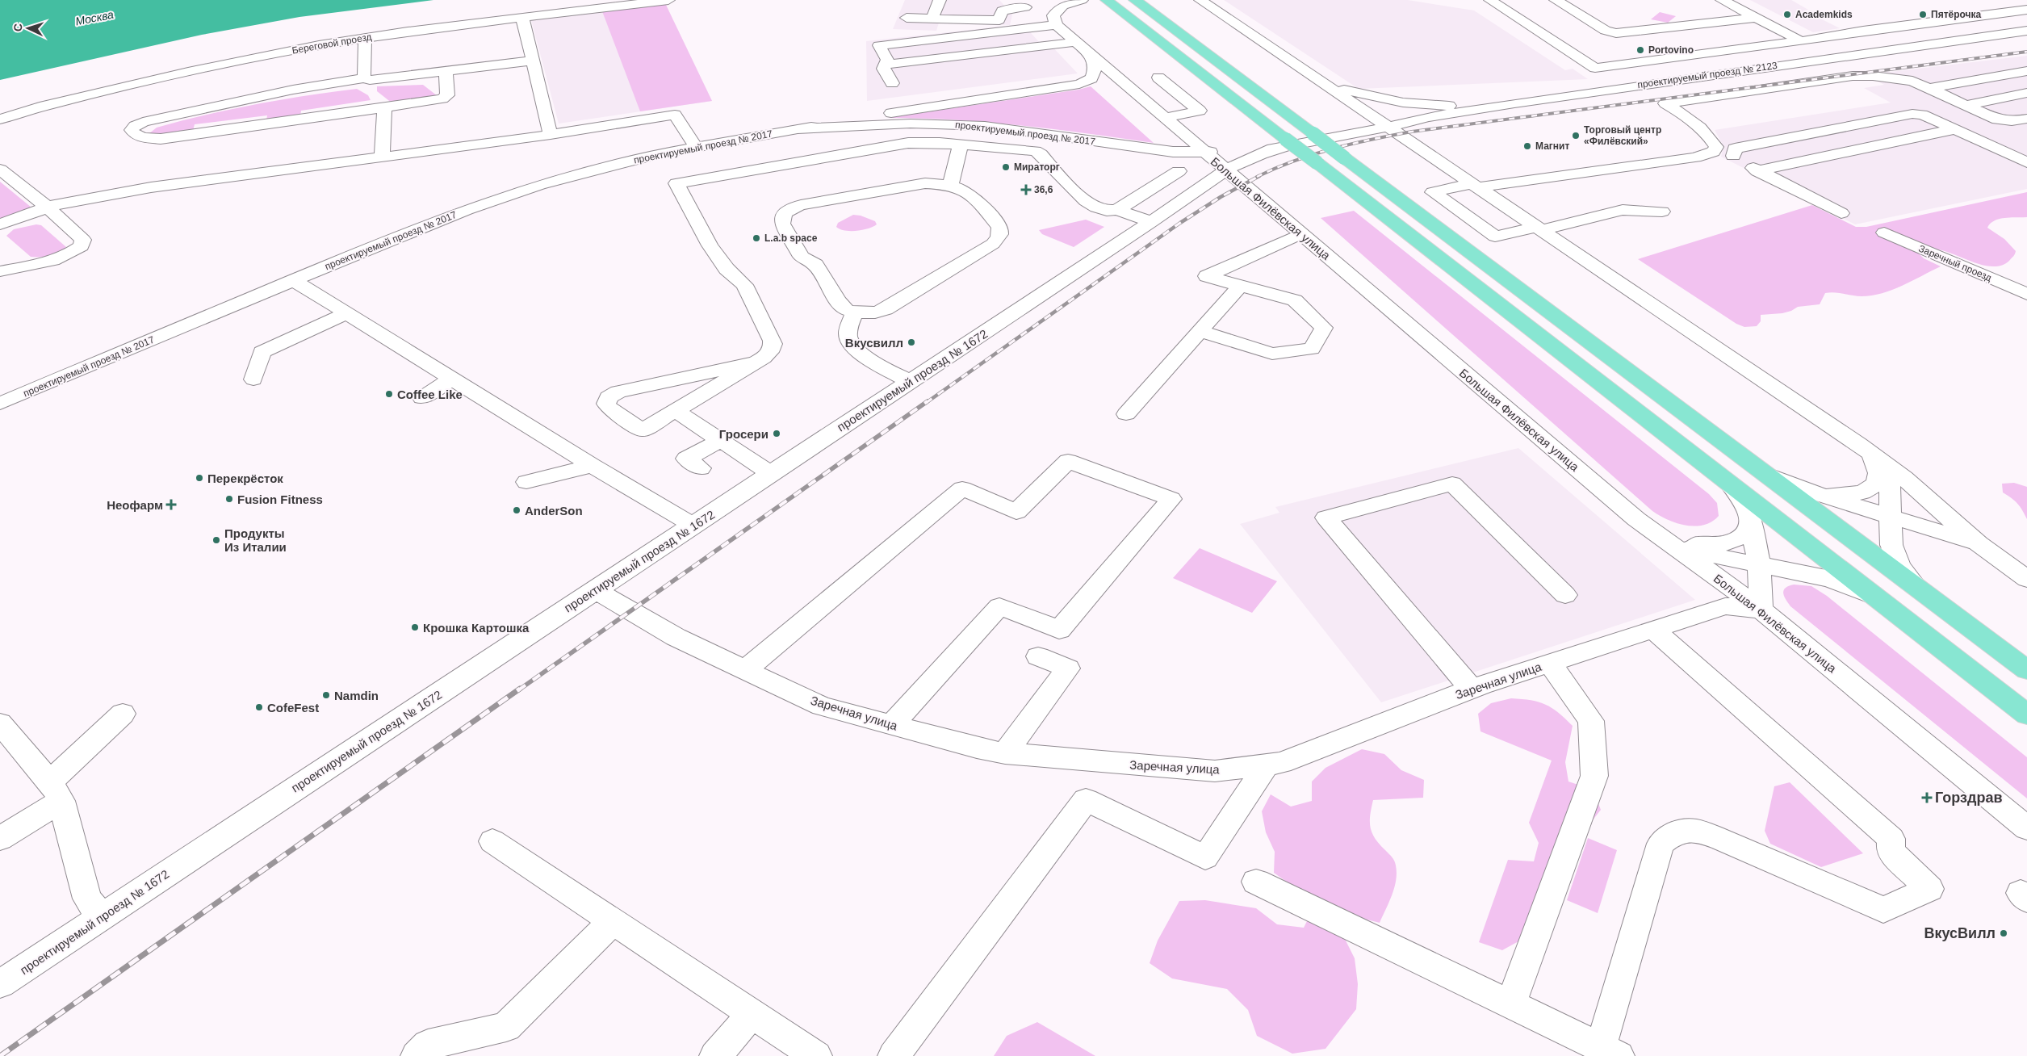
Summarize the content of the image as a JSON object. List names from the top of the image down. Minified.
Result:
{"streets":{"street":["Береговой проезд","проектируемый проезд № 2123","проектируемый проезд № 2017","Большая Филёвская улица","Заречный проезд","проектируемый проезд № 1672","Заречная улица"]},"crossings":[["проектируемый проезд № 2123","проектируемый проезд № 1672"],["проектируемый проезд № 2017","Большая Филёвская улица"],["Большая Филёвская улица","проектируемый проезд № 1672"],["Большая Филёвская улица","Заречная улица"],["проектируемый проезд № 1672","Заречная улица"]],"water":["Москва"],"places":{"other":["Academkids","Пятёрочка","Portovino","Торговый центр «Филёвский»","Магнит","Мираторг","L.a.b space","Вкусвилл","Coffee Like","Гросери","Перекрёсток","Fusion Fitness","AnderSon","Продукты Из Италии","Крошка Картошка","Namdin","CofeFest","ВкусВилл"],"health":["36,6","Неофарм","Горздрав"]},"north":"left"}
